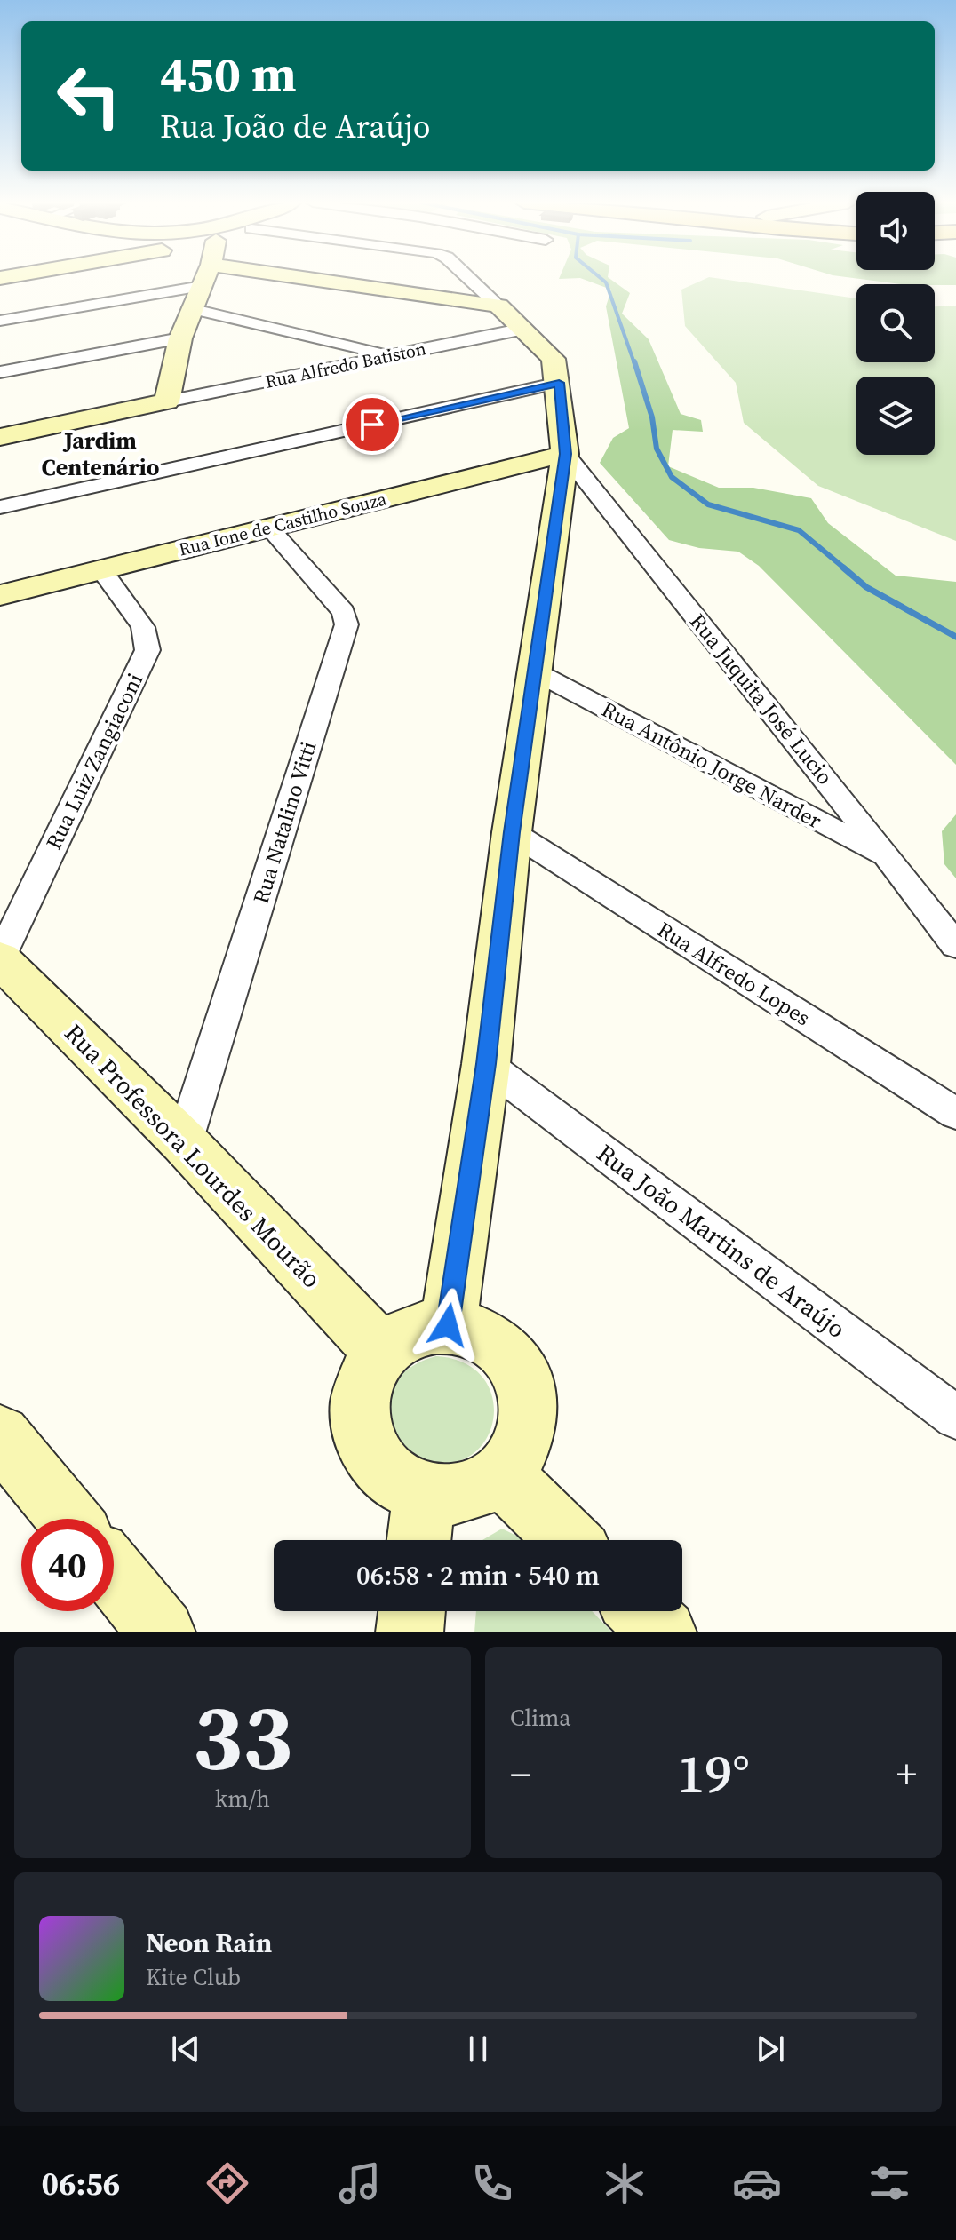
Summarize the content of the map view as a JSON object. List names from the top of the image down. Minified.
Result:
{"streets":{"street":["Rua Alfredo Batiston","Rua Ione de Castilho Souza","Rua Juquita José Lucio","Rua Luiz Zangiaconi","Rua Antônio Jorge Narder","Rua Natalino Vitti","Rua Alfredo Lopes","Rua Professora Lourdes Mourão","Rua João Martins de Araújo"]},"crossings":[["Rua Ione de Castilho Souza","Rua Juquita José Lucio"],["Rua Ione de Castilho Souza","Rua Luiz Zangiaconi"],["Rua Ione de Castilho Souza","Rua Natalino Vitti"],["Rua Juquita José Lucio","Rua Antônio Jorge Narder"],["Rua Luiz Zangiaconi","Rua Professora Lourdes Mourão"],["Rua Natalino Vitti","Rua Professora Lourdes Mourão"]],"districts":["Jardim Centenário"],"page":{"turn":["450 m","Rua João de Araújo"],"limit":"40","trip":"06:58 · 2 min · 540 m","tile":[["33","km/h"],"Clima"],"heat":["−","19°","+"],"song":["Neon Rain","Kite Club"],"tabs":"06:56"}}
